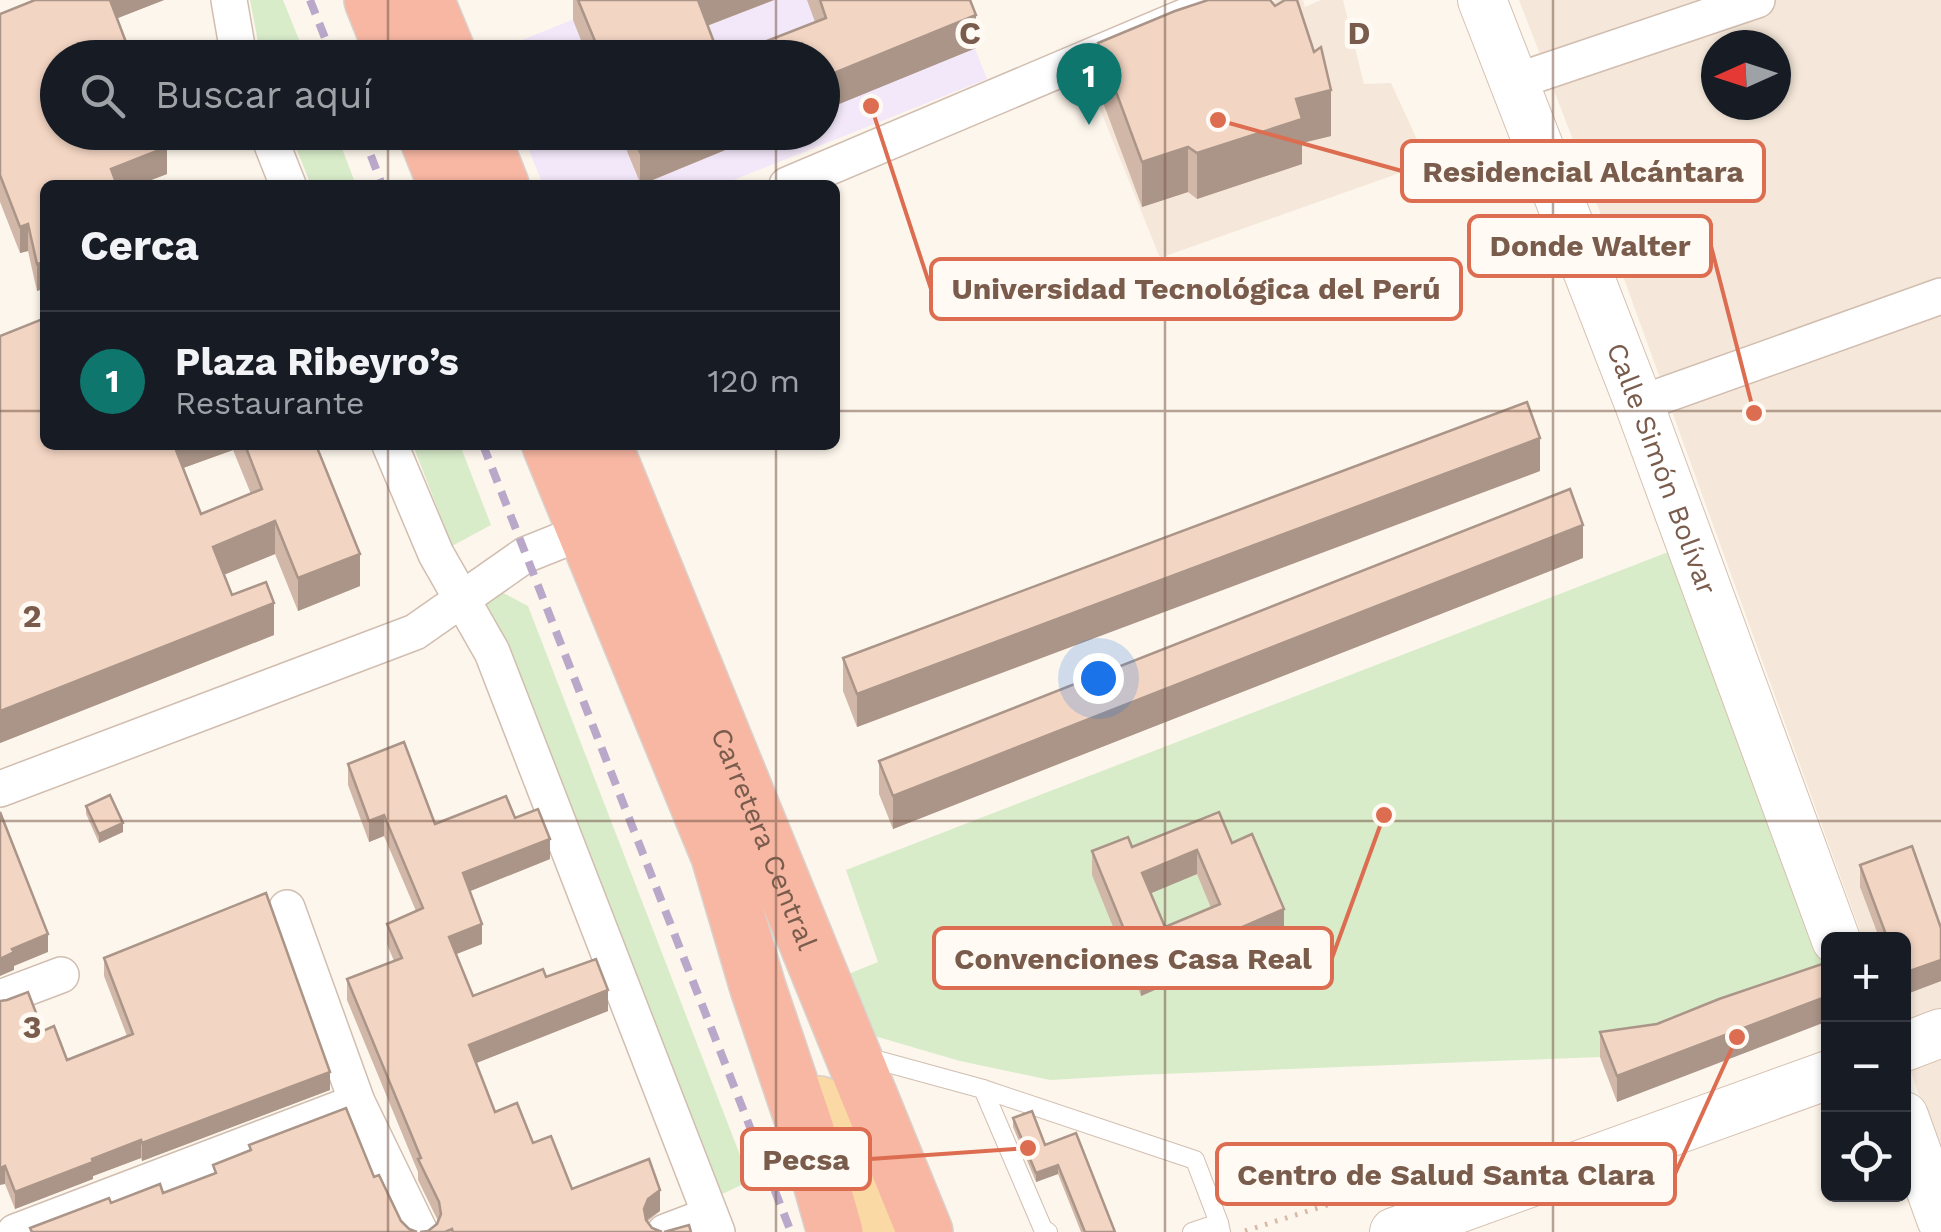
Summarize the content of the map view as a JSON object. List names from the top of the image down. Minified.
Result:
{"streets":{"highway":["Carretera Central"],"street":["Calle Simón Bolívar"]},"places":["Universidad Tecnológica del Perú","Residencial Alcántara","Donde Walter","Convenciones Casa Real","Centro de Salud Santa Clara","Pecsa"],"north":"left","page":{"search":"Buscar aquí","pins":"1","heading":"Cerca","list":[{"mark":"1","name":"Plaza Ribeyro’s","note":"Restaurante","value":"120 m"}],"map_buttons":["+","−"]},"grid":{"columns":["C","D"],"rows":["2","3"]}}
